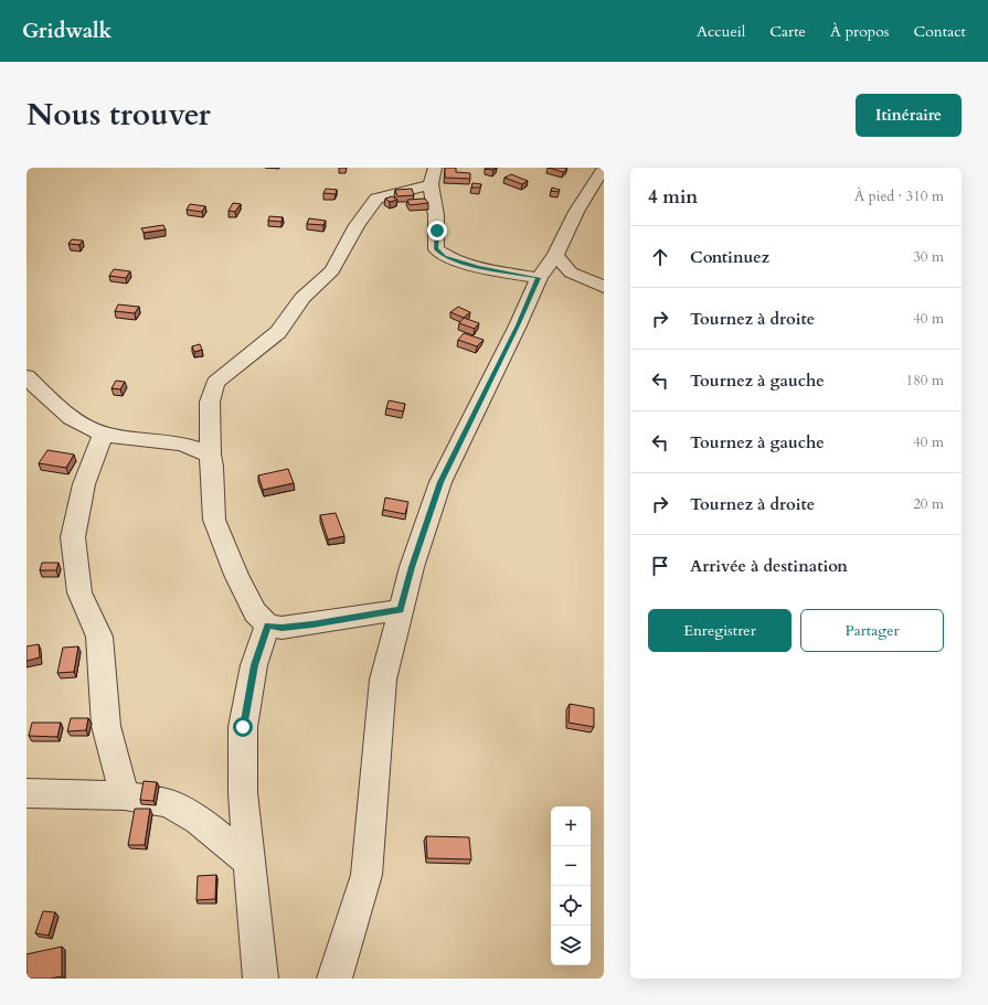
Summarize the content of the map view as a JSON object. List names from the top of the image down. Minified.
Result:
{"page":{"header":"Gridwalk","nav":["Accueil","Carte","À propos","Contact"],"title":"Nous trouver","buttons":["Itinéraire",["Enregistrer","Partager"]],"heading":["4 min","À pied · 310 m"],"list":[["Continuez","30 m"],["Tournez à droite","40 m"],["Tournez à gauche","180 m"],["Tournez à gauche","40 m"],["Tournez à droite","20 m"],"Arrivée à destination"],"map_buttons":["+","−"]}}
